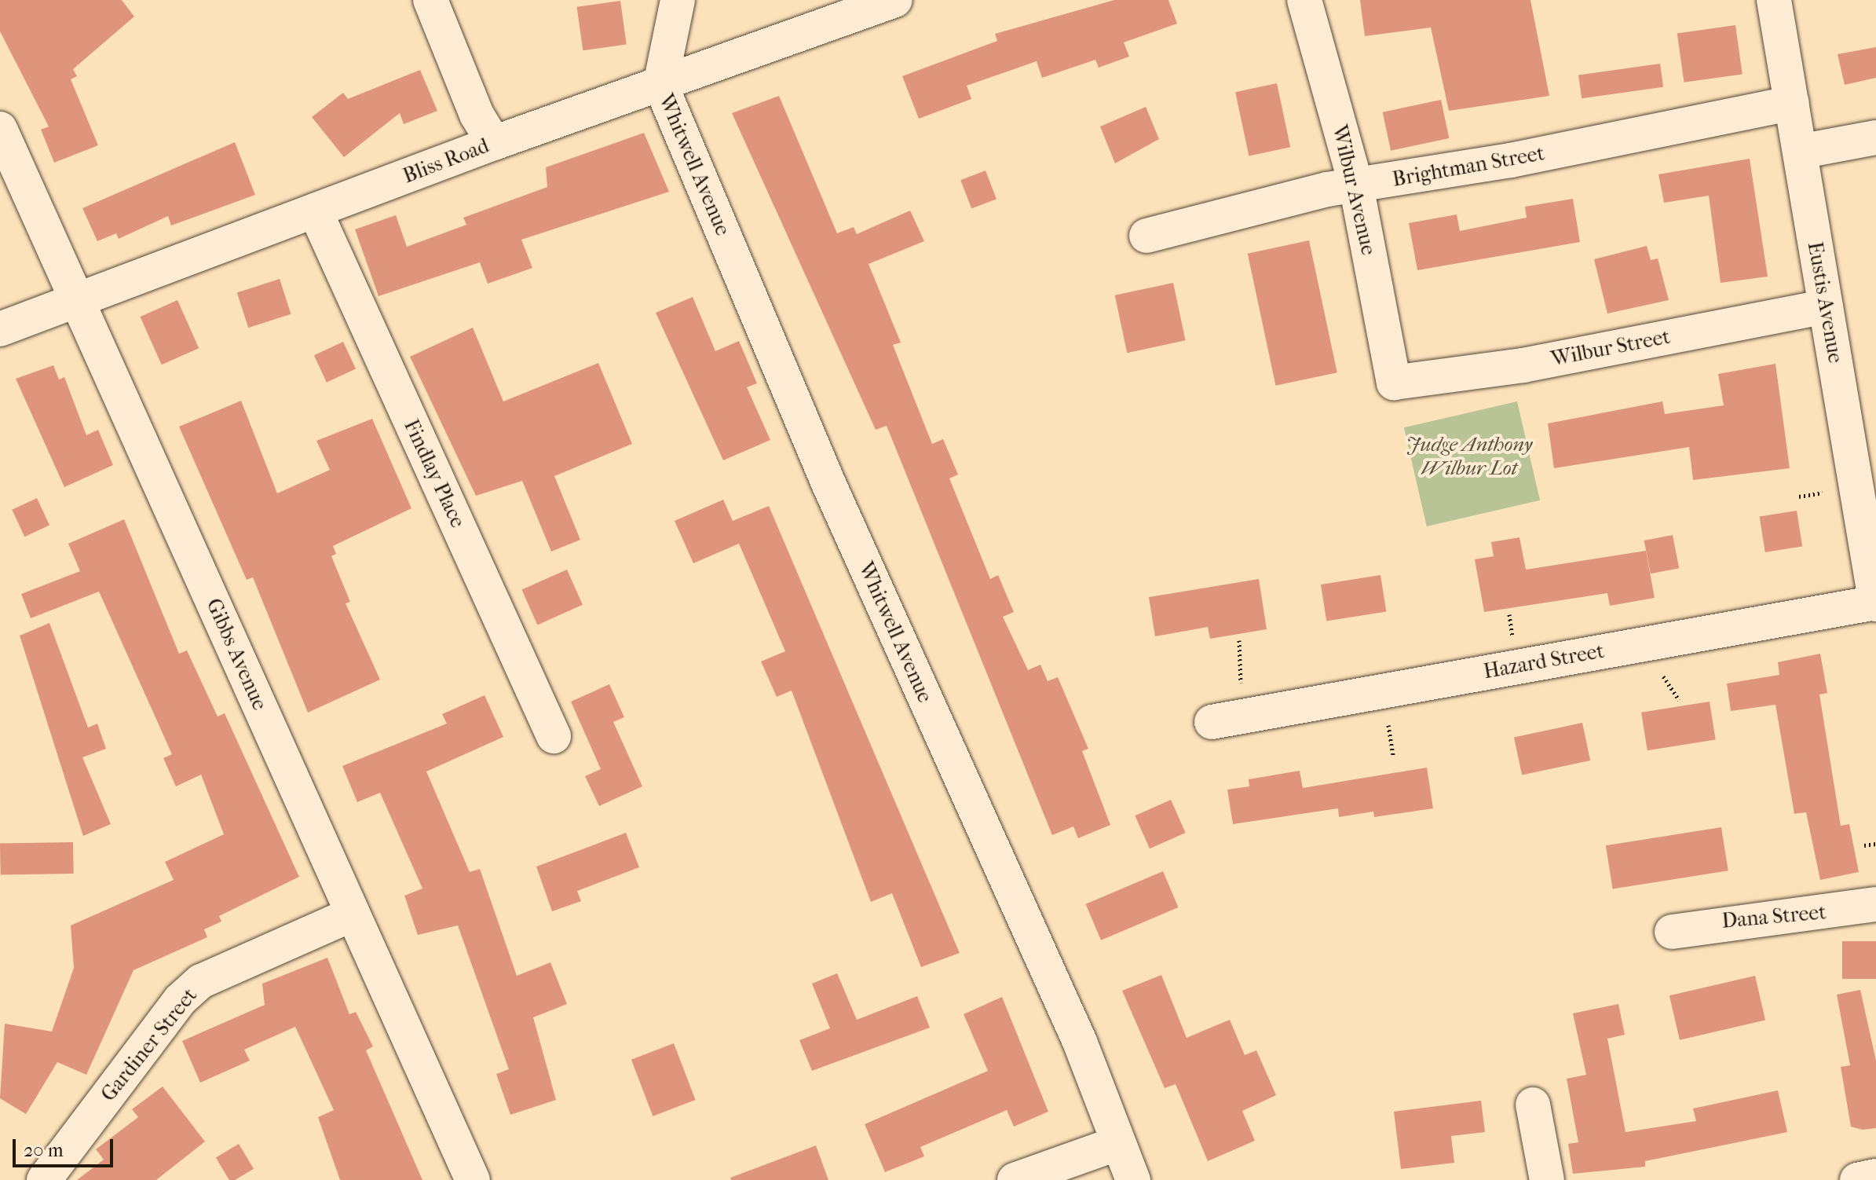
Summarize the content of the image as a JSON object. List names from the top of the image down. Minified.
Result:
{"streets":{"street":["Bliss Road","Whitwell Avenue","Brightman Street","Wilbur Avenue","Eustis Avenue","Wilbur Street","Findlay Place","Gibbs Avenue","Hazard Street","Dana Street","Gardiner Street"]},"crossings":[["Bliss Road","Whitwell Avenue"],["Bliss Road","Findlay Place"],["Bliss Road","Gibbs Avenue"],["Brightman Street","Wilbur Avenue"],["Brightman Street","Eustis Avenue"],["Wilbur Avenue","Wilbur Street"],["Eustis Avenue","Wilbur Street"],["Eustis Avenue","Hazard Street"],["Gibbs Avenue","Gardiner Street"]],"parks":["Judge Anthony Wilbur Lot"],"scale_bar":"20 m"}
